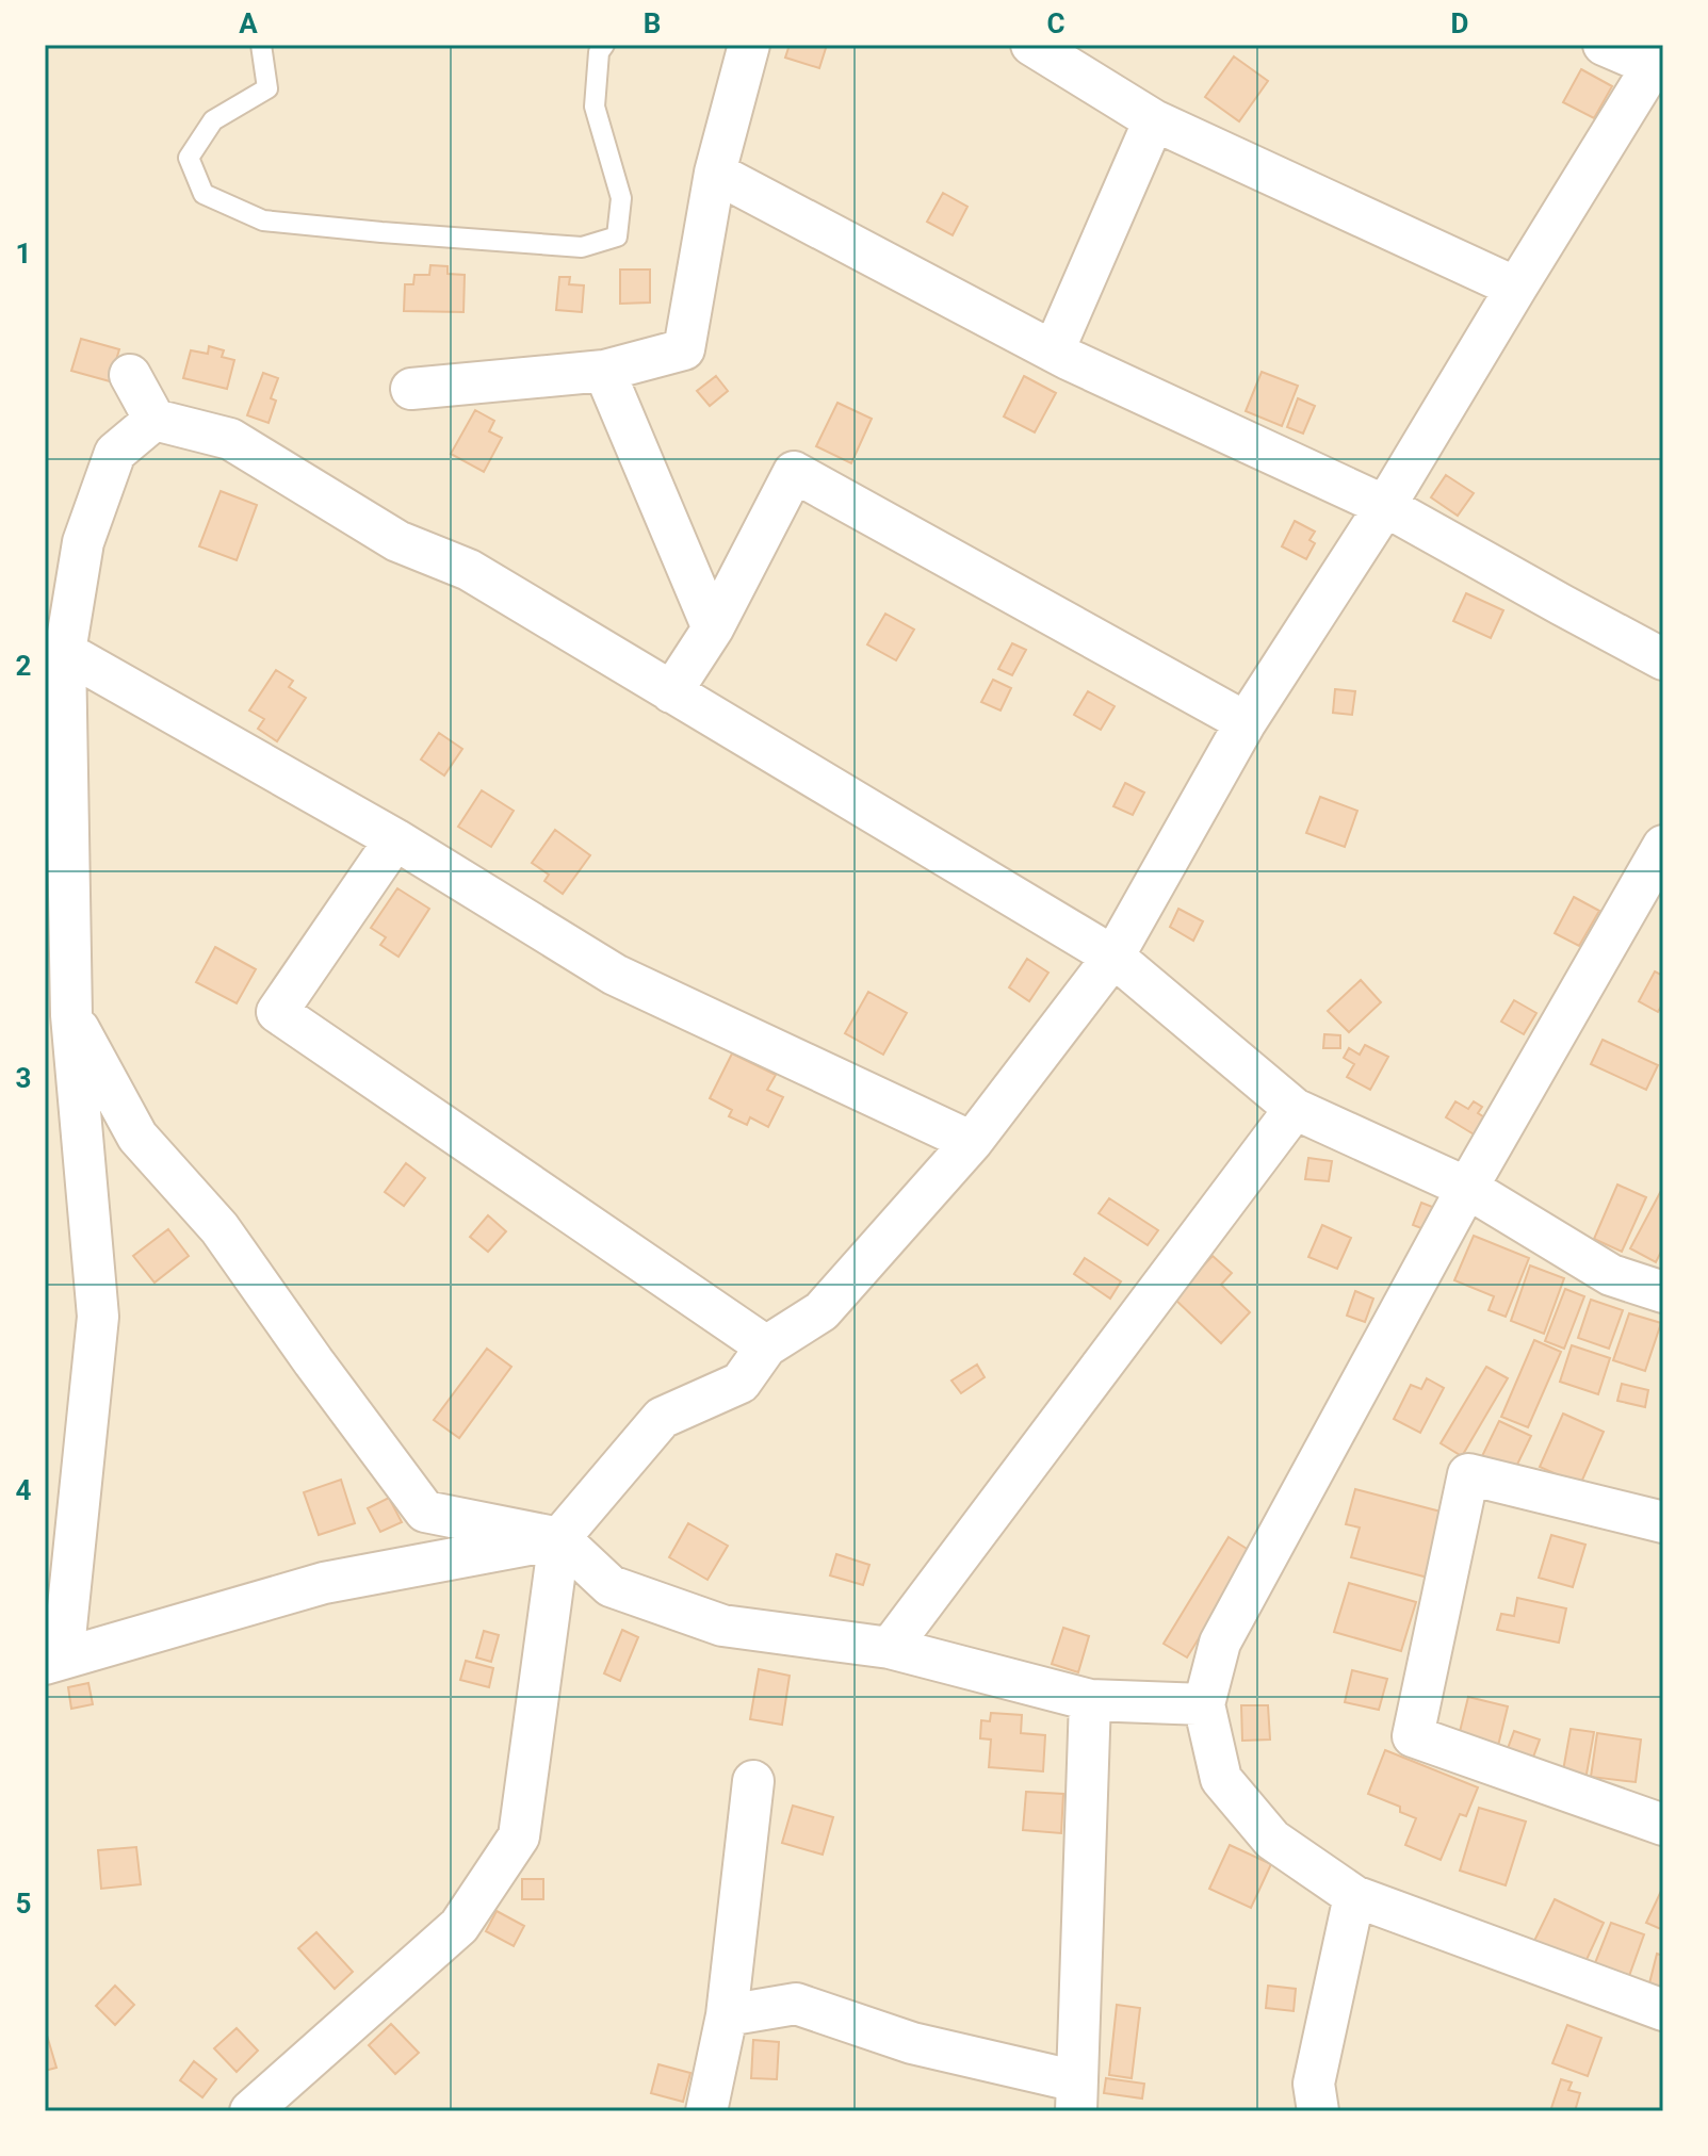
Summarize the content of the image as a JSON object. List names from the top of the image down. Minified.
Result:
{"grid":{"columns":["A","B","C","D"],"rows":["1","2","3","4","5"]}}
